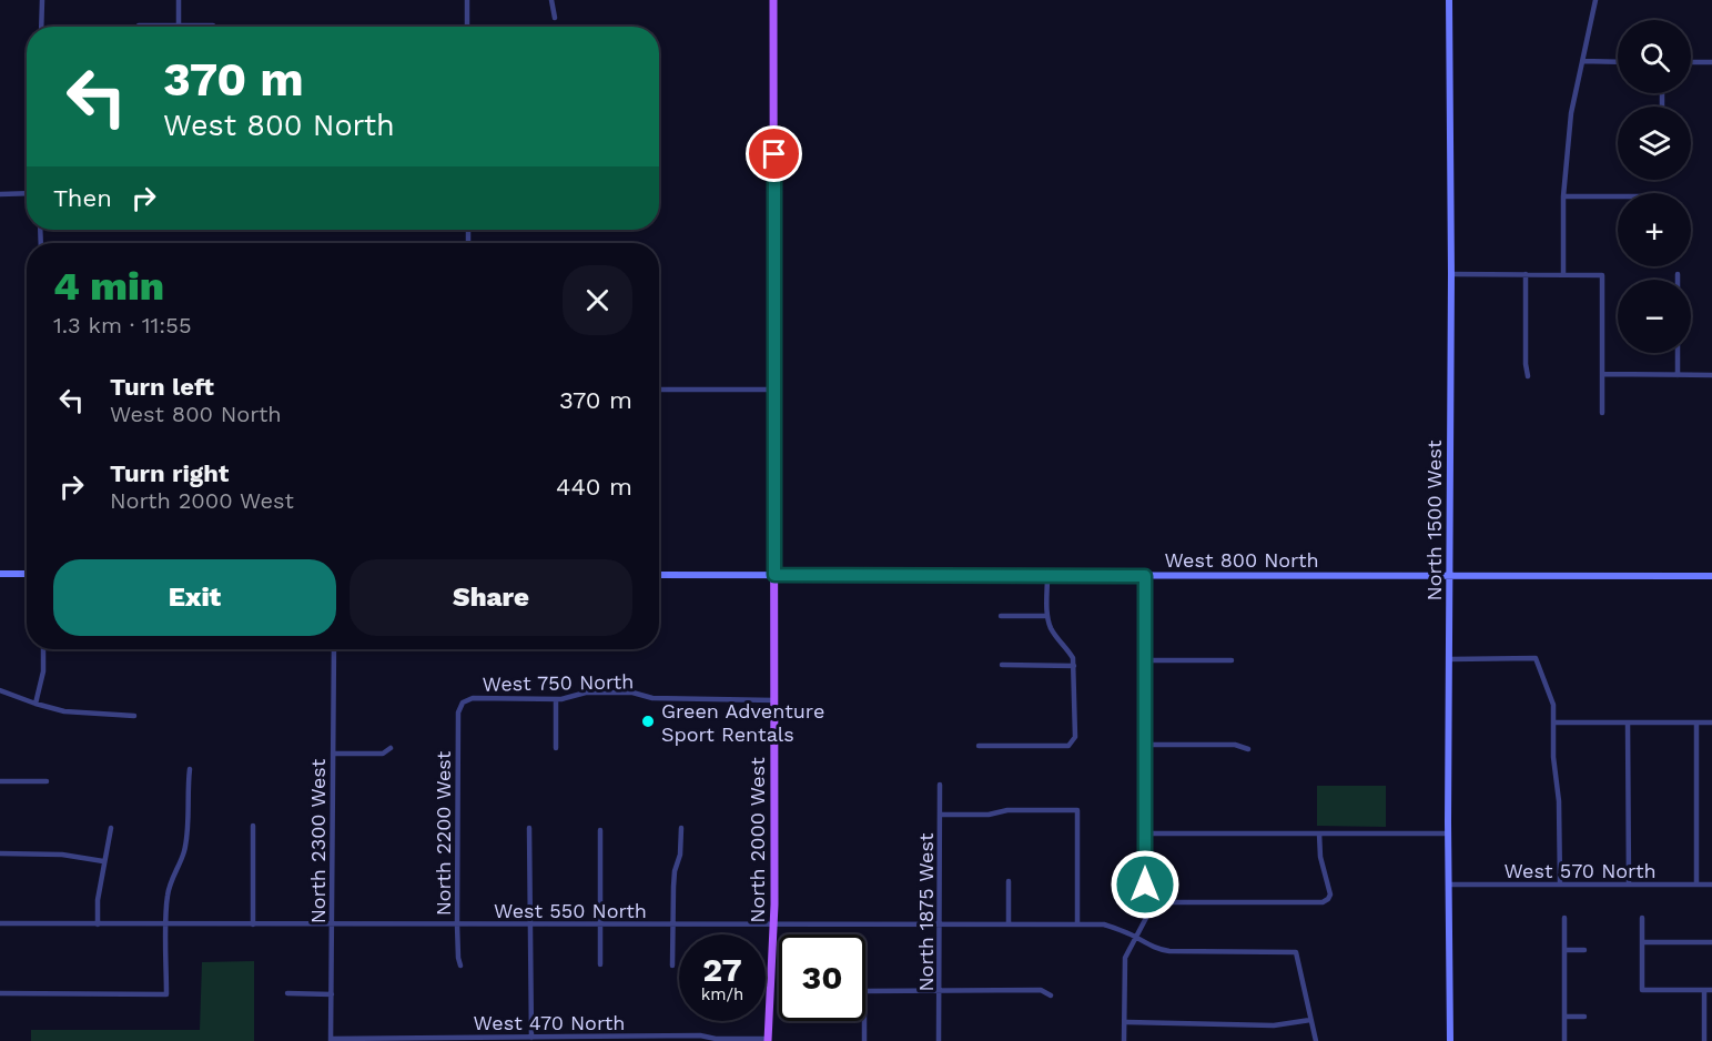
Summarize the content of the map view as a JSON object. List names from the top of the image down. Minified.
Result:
{"streets":{"main road":["North 2000 West"],"street":["North 1500 West","West 800 North","West 750 North","North 2200 West","North 2300 West","West 570 North","West 550 North","North 1875 West","West 470 North"]},"crossings":[["North 1500 West","West 800 North"],["North 1500 West","West 570 North"],["West 800 North","North 2000 West"],["West 750 North","North 2200 West"],["West 750 North","North 2000 West"],["North 2200 West","West 550 North"],["North 2000 West","West 550 North"],["North 2000 West","West 470 North"],["North 2300 West","West 550 North"],["North 2300 West","West 470 North"],["West 550 North","North 1875 West"]],"places":["Green Adventure Sport Rentals"],"page":{"map_buttons":["+","−"],"turn":["370 m","West 800 North"],"then":"Then","heading":["4 min","1.3 km · 11:55"],"list":[{"name":"Turn left","note":"West 800 North","value":"370 m"},{"name":"Turn right","note":"North 2000 West","value":"440 m"}],"buttons":["Exit","Share"],"speed":"27 km/h","limit":"30"}}
